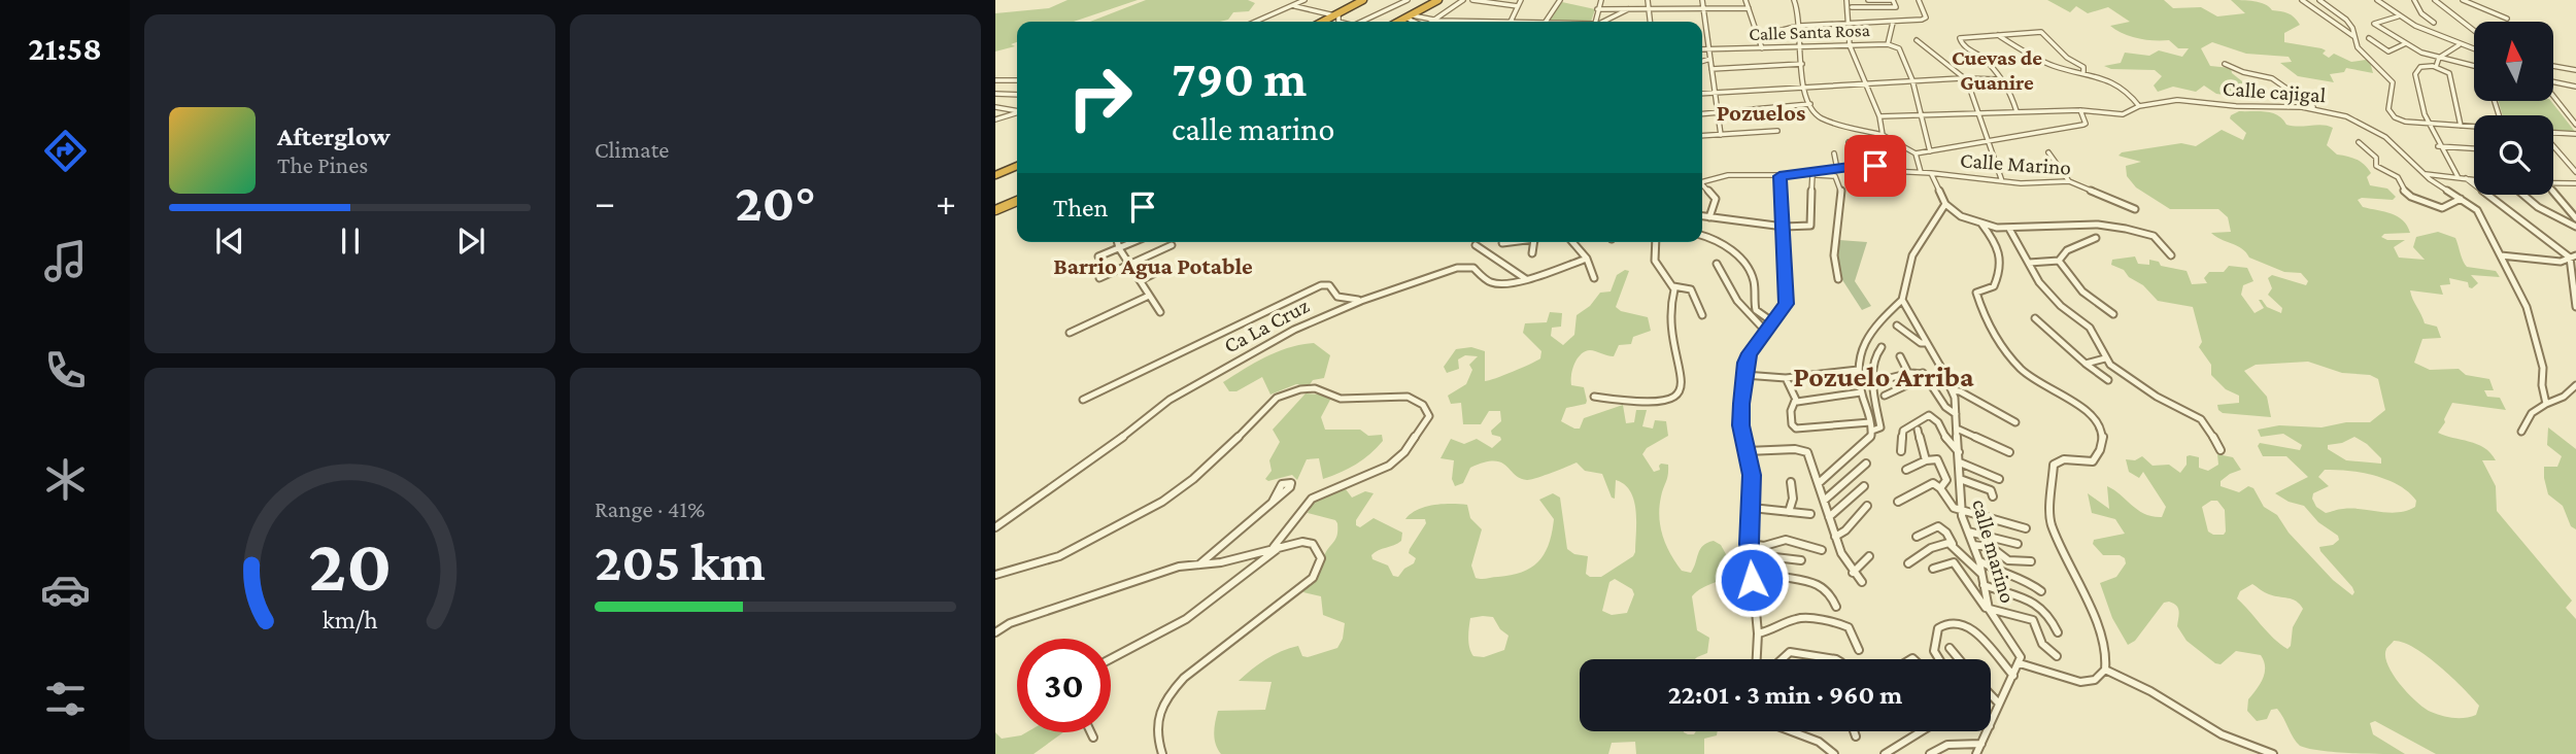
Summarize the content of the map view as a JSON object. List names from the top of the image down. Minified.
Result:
{"streets":{"street":["Calle Santa Rosa","Calle cajigal","Calle Marino","Ca La Cruz","calle marino"]},"crossings":[["Calle Santa Rosa","Calle cajigal"],["Calle Marino","calle marino"]],"districts":["Cuevas de Guanire","Pozuelos","Barrio Agua Potable","Pozuelo Arriba"],"north":"top","page":{"tabs":"21:58","tile":["Climate",["Range · 41%","205 km"]],"turn":["790 m","calle marino"],"song":["Afterglow","The Pines"],"heat":["−","20°","+"],"then":"Then","limit":"30","trip":"22:01 · 3 min · 960 m","gauge":["20","km/h"]}}
